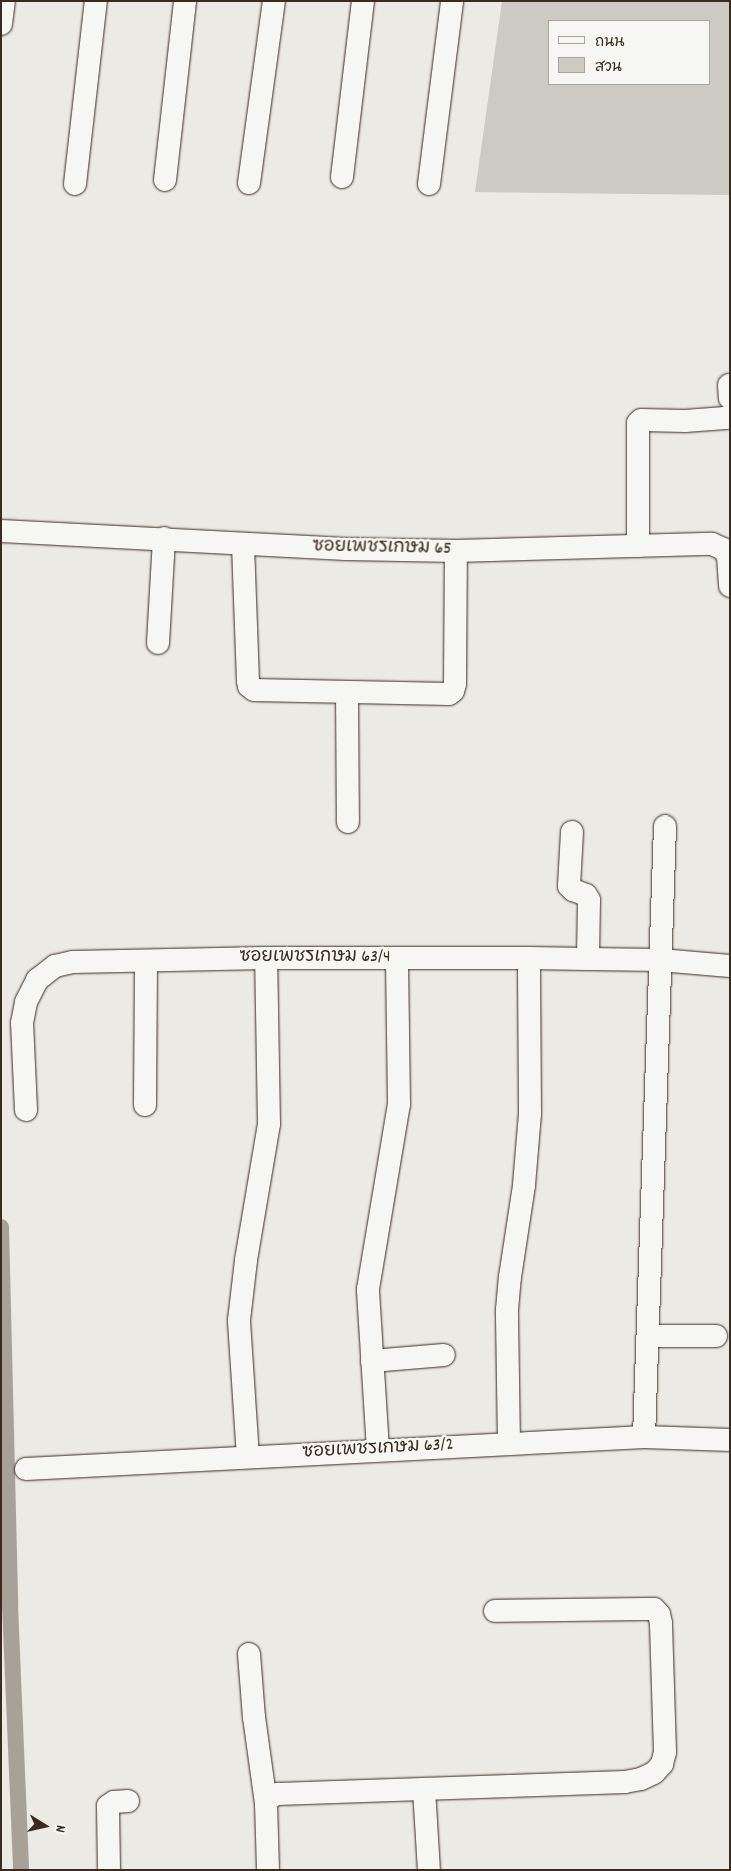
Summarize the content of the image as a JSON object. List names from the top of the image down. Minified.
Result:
{"streets":{"street":["ซอยเพชรเกษม 65","ซอยเพชรเกษม 63/4","ซอยเพชรเกษม 63/2"]},"legend":["ถนน","สวน"],"north":"right"}
